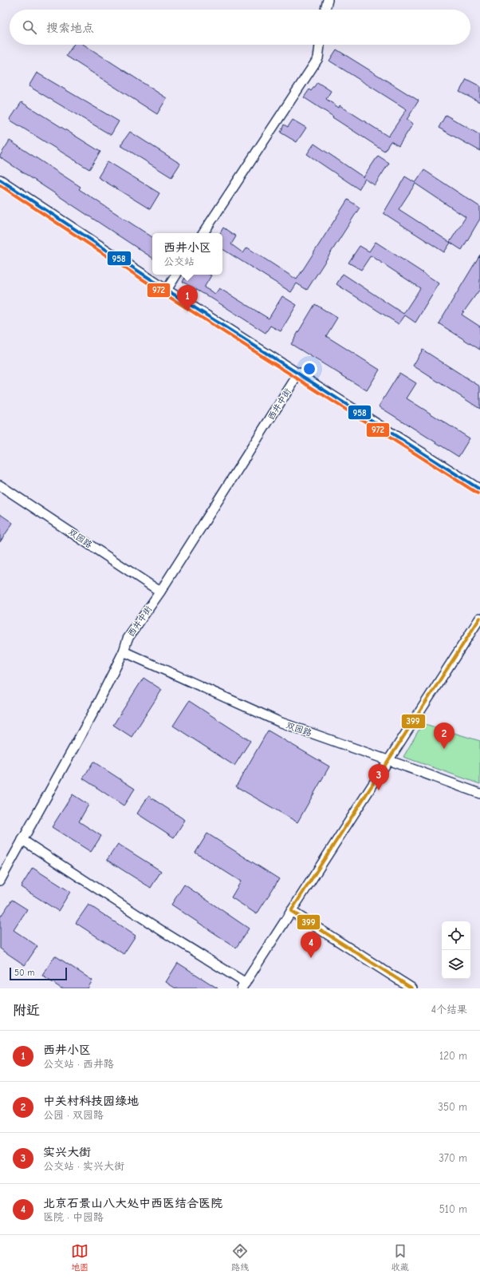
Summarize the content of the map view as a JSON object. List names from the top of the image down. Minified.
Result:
{"streets":{"street":["西井中街","双园路"]},"crossings":[["西井中街","双园路"]],"lines":["transit line 958","transit line 972","transit line 399"],"scale_bar":"50 m","page":{"search":"搜索地点","popup":["西井小区","公交站"],"pins":["1","2","3","4"],"scale":"50 m","heading":["附近","4个结果"],"list":[{"mark":"1","name":"西井小区","note":"公交站 · 西井路","value":"120 m"},{"mark":"2","name":"中关村科技园绿地","note":"公园 · 双园路","value":"350 m"},{"mark":"3","name":"实兴大街","note":"公交站 · 实兴大街","value":"370 m"},{"mark":"4","name":"北京石景山八大处中西医结合医院","note":"医院 · 中园路","value":"510 m"}],"nav":["地图","路线","收藏"]}}
